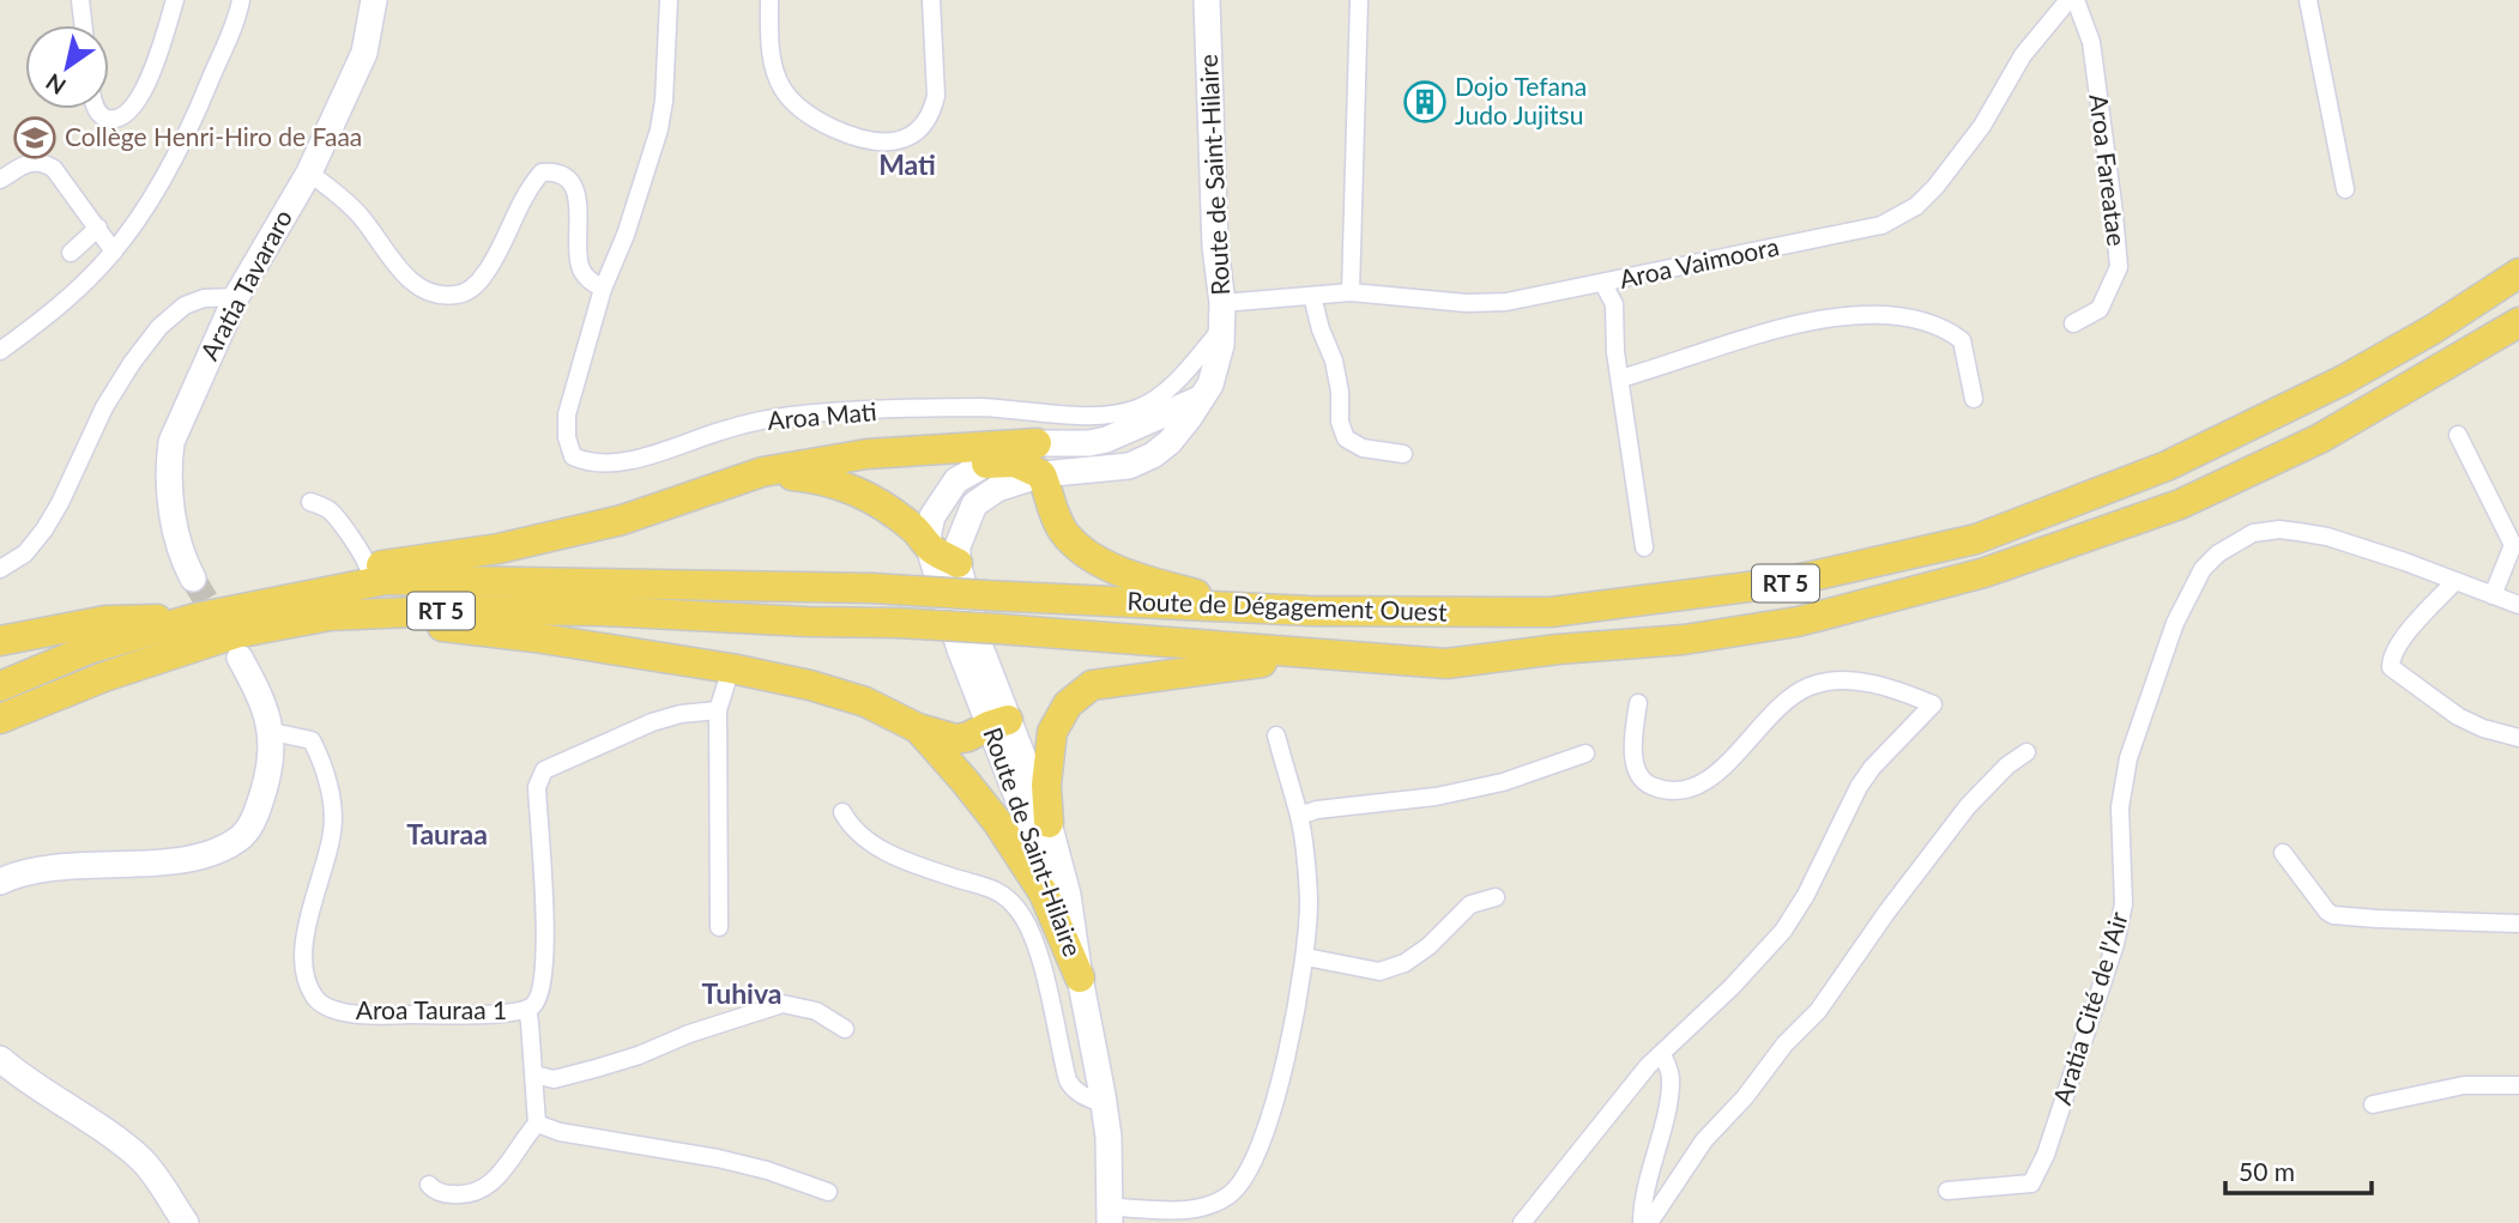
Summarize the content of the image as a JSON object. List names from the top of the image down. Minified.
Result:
{"streets":{"highway":["RT 5","Route de Dégagement Ouest"],"main road":["Route de Saint-Hilaire","Aratia Tavararo"],"street":["Aroa Fareatae","Aroa Vaimoora","Aroa Mati","Aratia Cité de l'Air","Aroa Tauraa 1"]},"crossings":[["Route de Saint-Hilaire","Aroa Vaimoora"],["Route de Saint-Hilaire","Aroa Mati"]],"districts":["Mati","Tauraa","Tuhiva"],"places":{"building":["Dojo Tefana Judo Jujitsu"],"school or university":["Collège Henri-Hiro de Faaa"]},"scale_bar":"50 m","north":"bottom left"}
